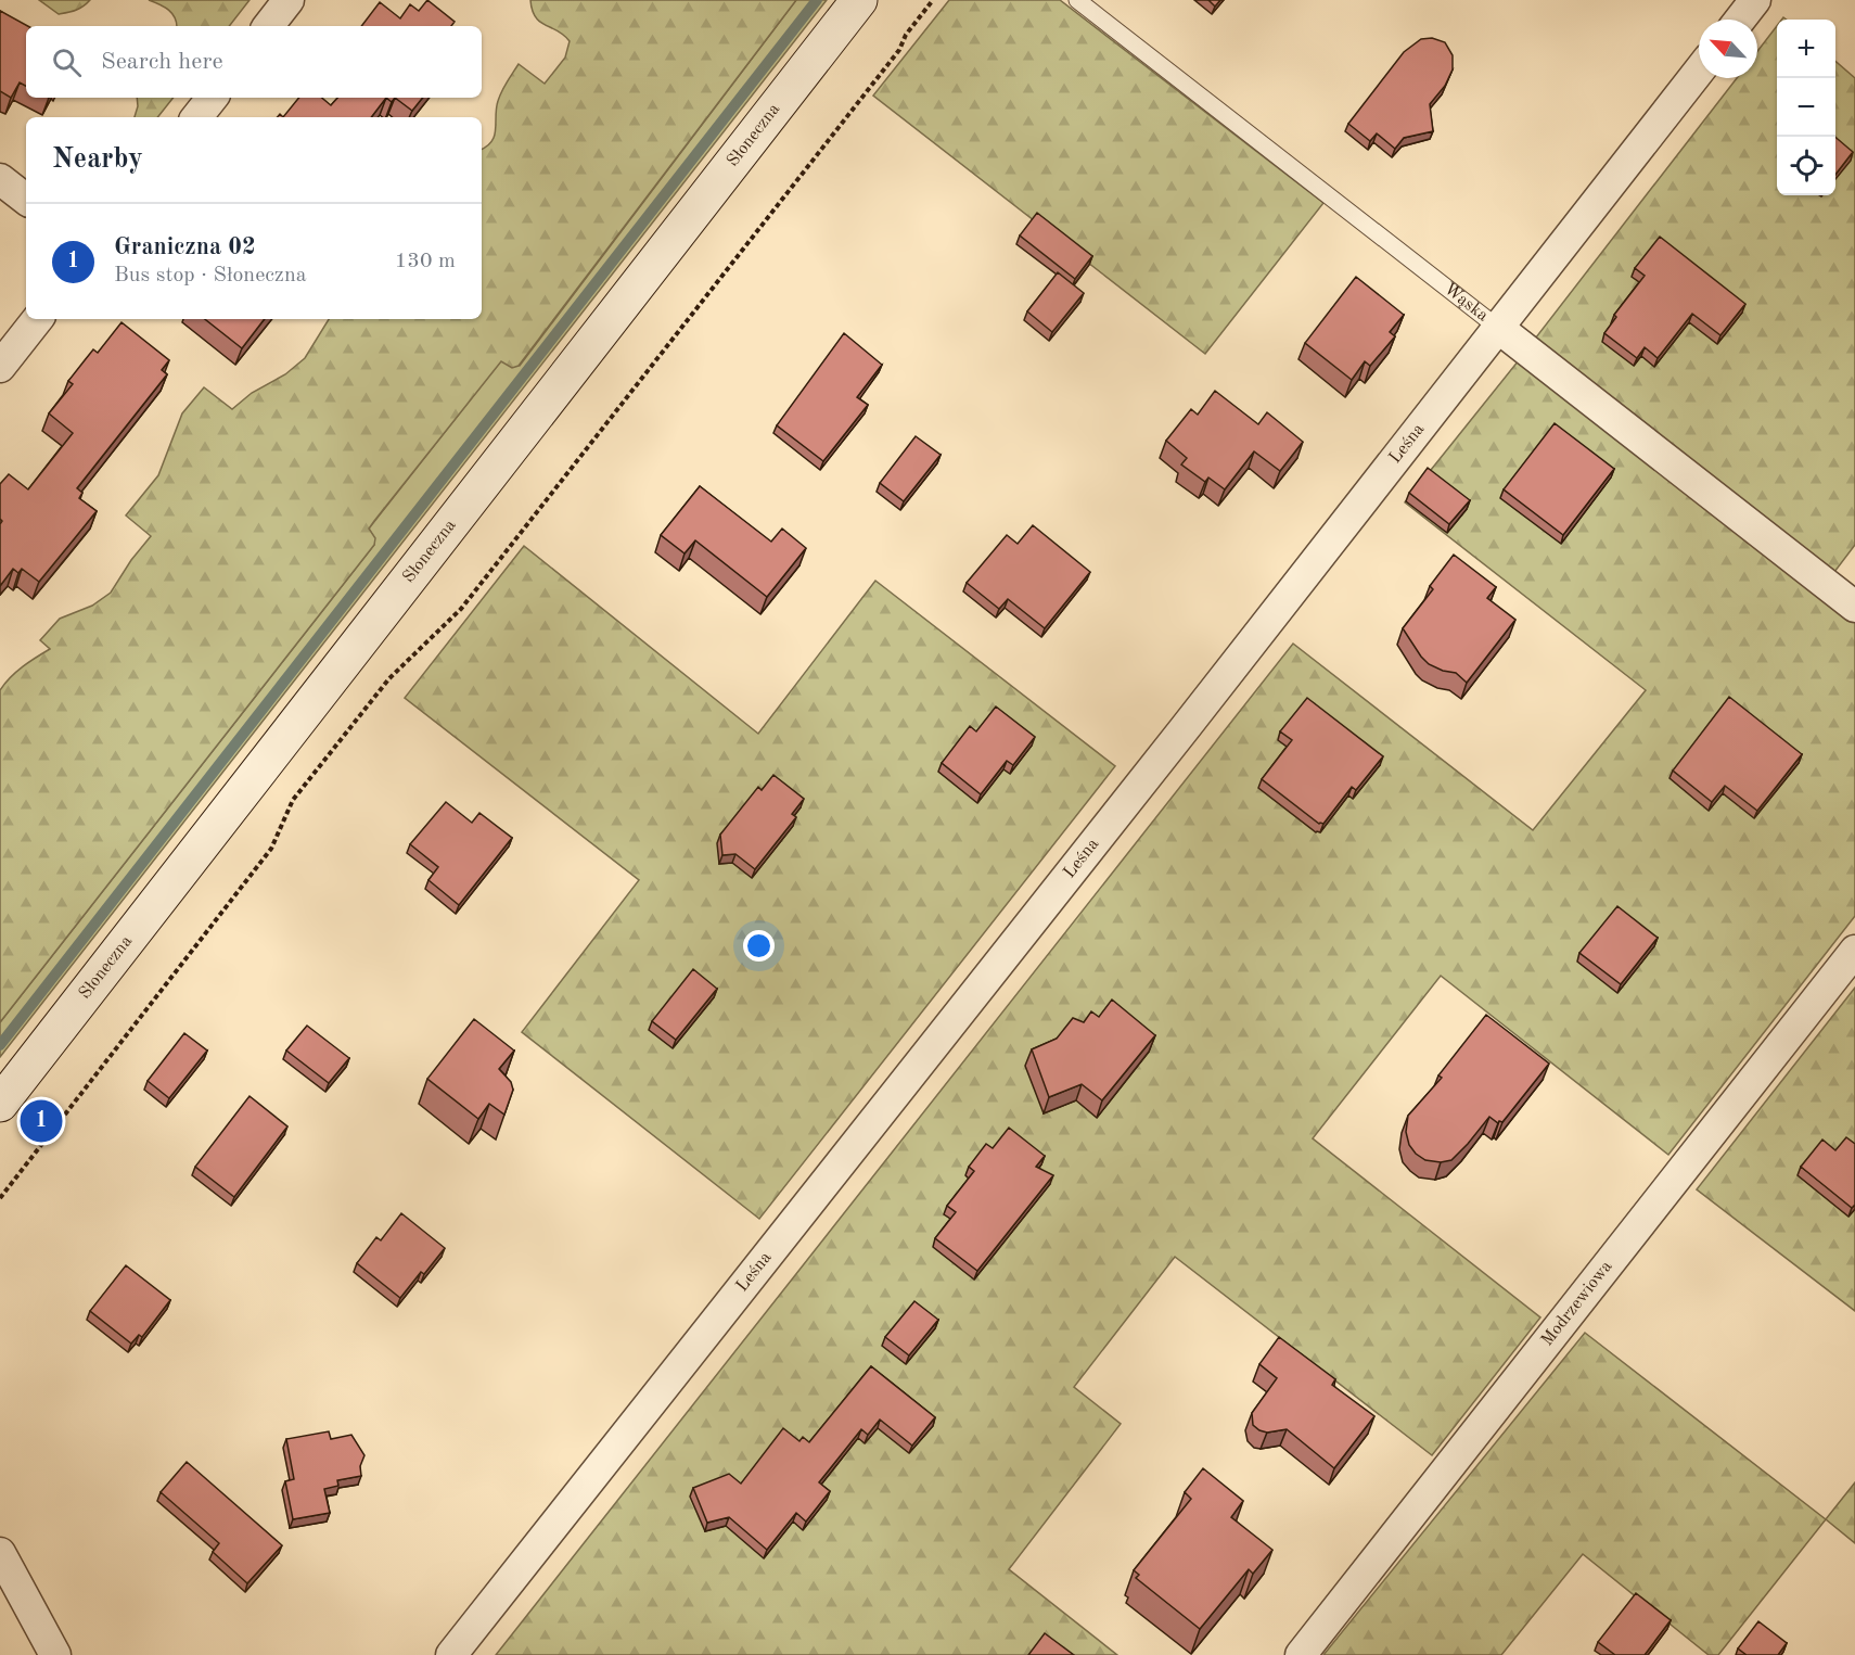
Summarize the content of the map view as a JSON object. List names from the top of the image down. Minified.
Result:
{"streets":{"main road":["Słoneczna"],"street":["Wąska","Leśna","Modrzewiowa"]},"crossings":[["Wąska","Leśna"]],"north":"top left","page":{"map_buttons":["+","−"],"search":"Search here","heading":"Nearby","list":[{"mark":"1","name":"Graniczna 02","note":"Bus stop · Słoneczna","value":"130 m"}],"pins":"1"}}
